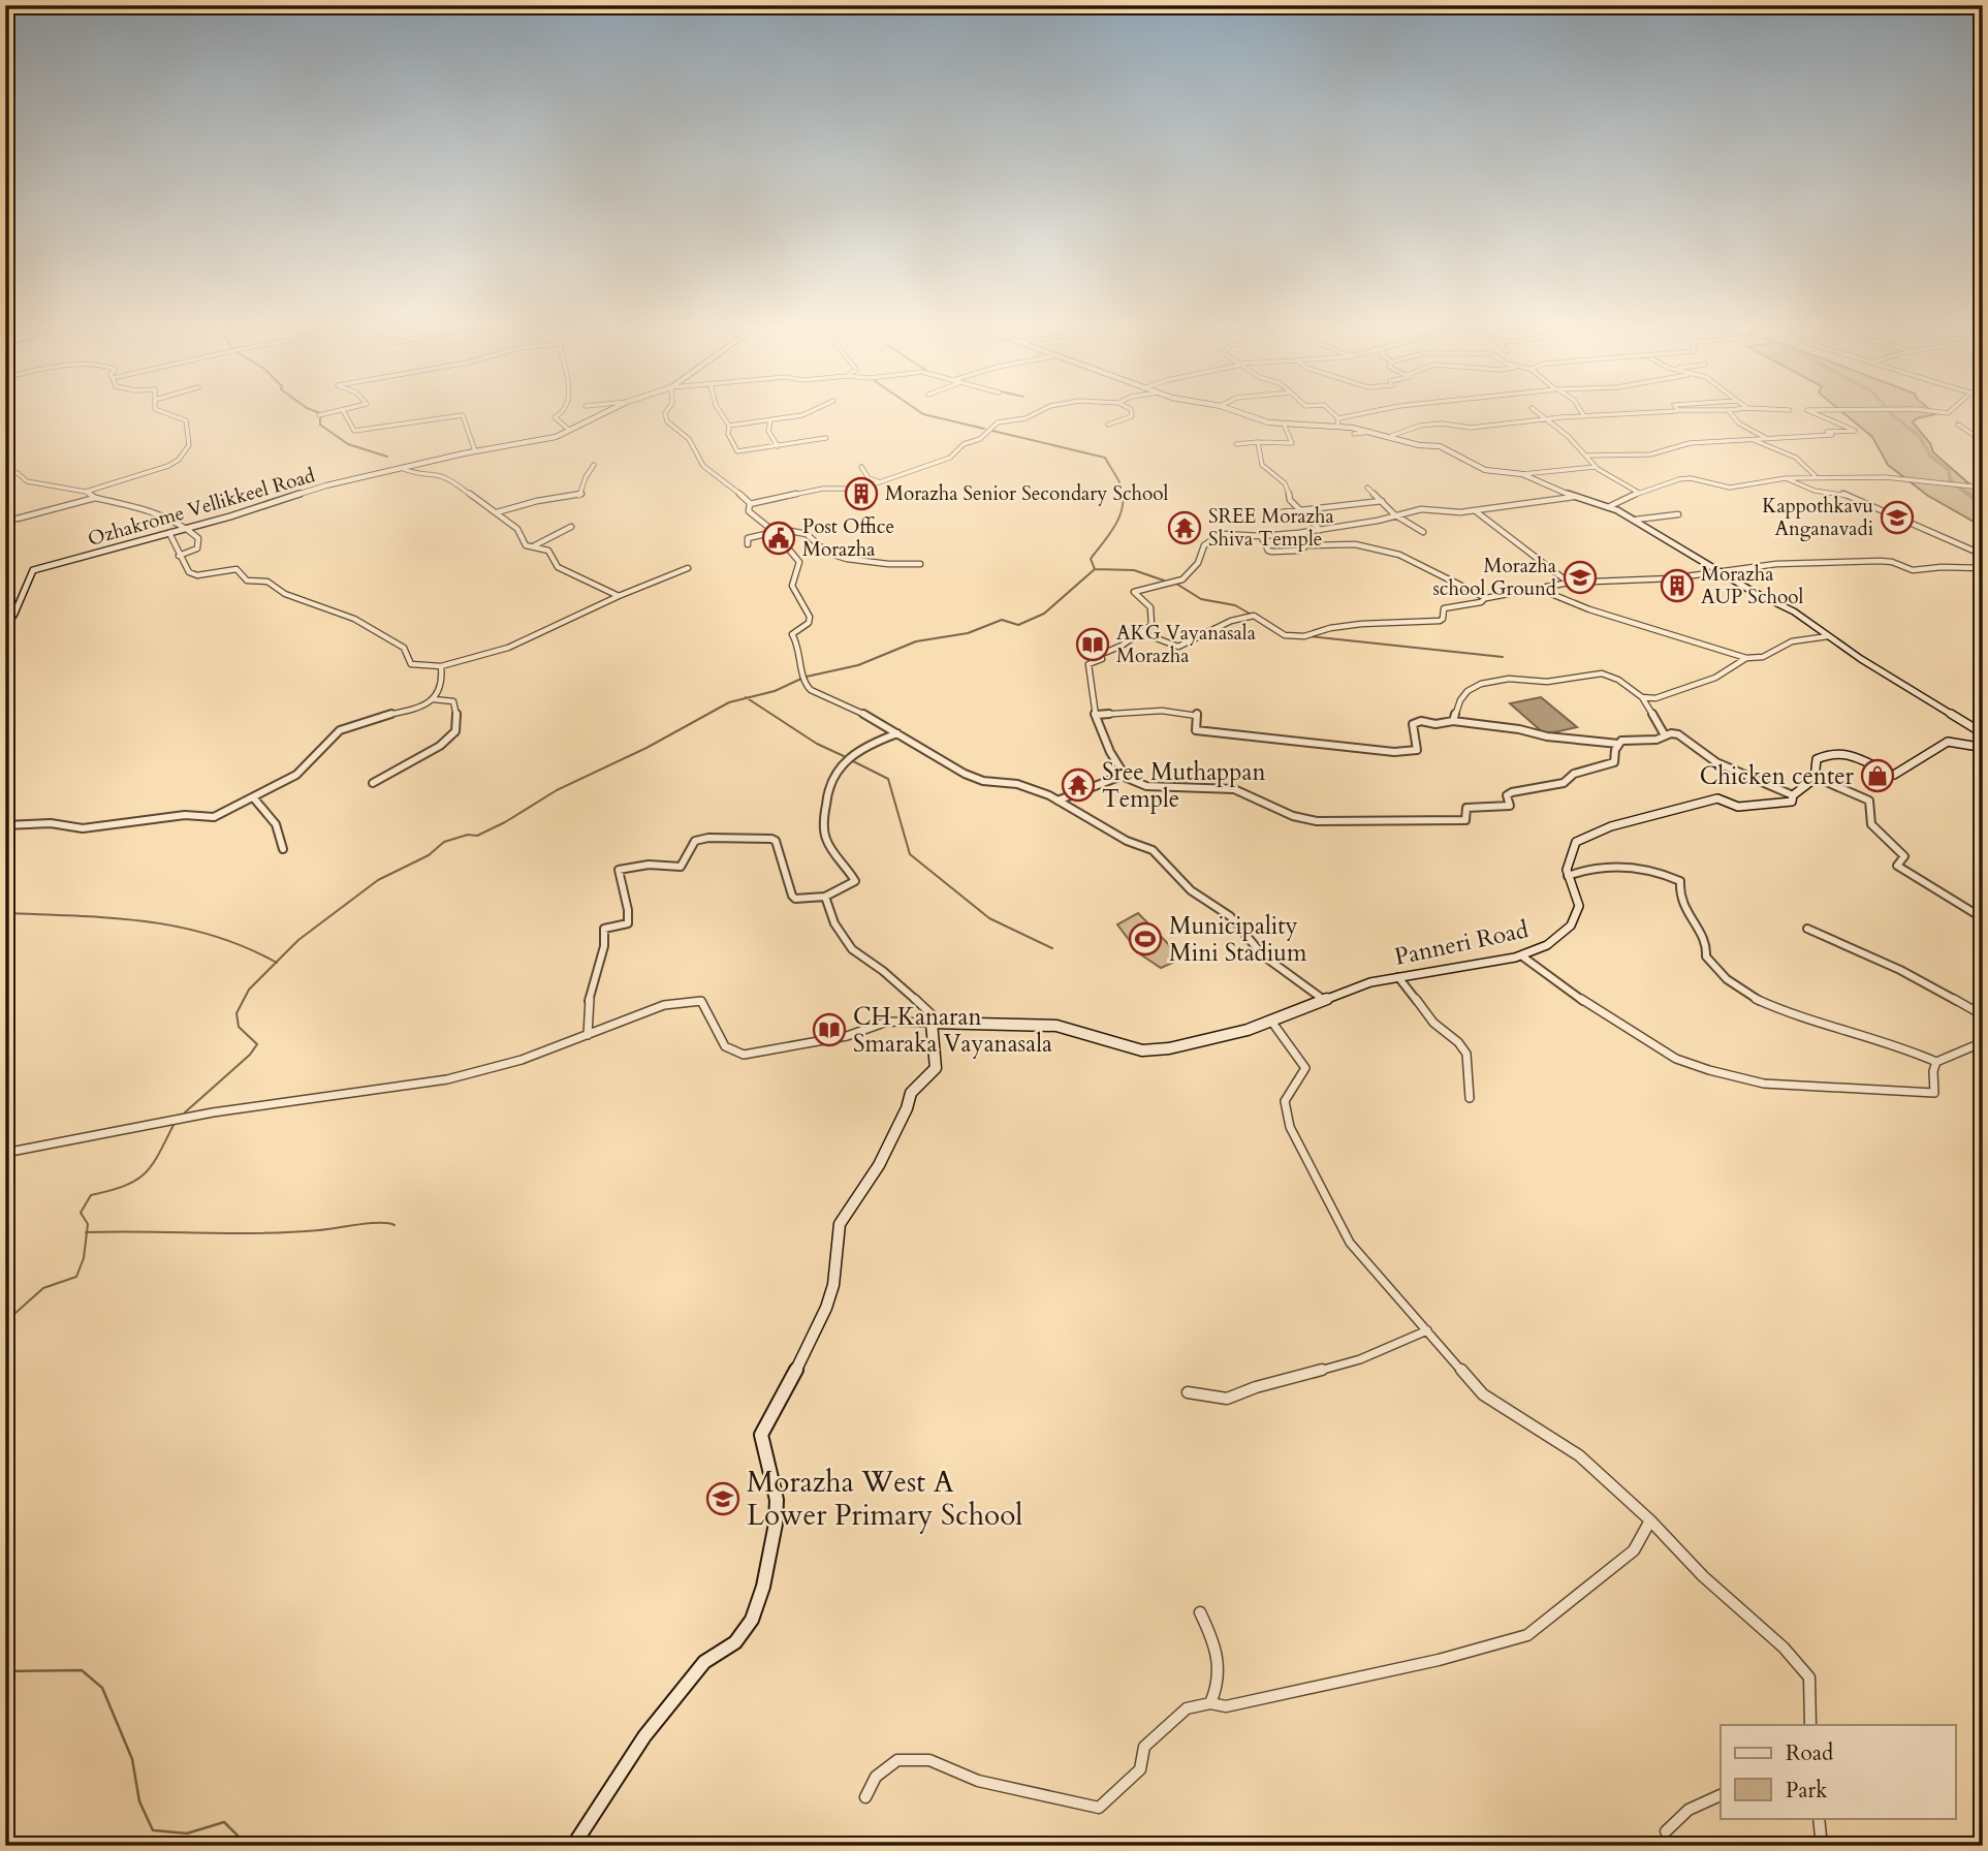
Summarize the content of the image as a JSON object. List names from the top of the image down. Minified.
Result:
{"streets":{"main road":["Ozhakrome Vellikkeel Road","Panneri Road"]},"places":{"building":["Morazha Senior Secondary School","Morazha AUP School"],"school or university":["Kappothkavu Anganavadi","Morazha school Ground","Morazha West A Lower Primary School"],"temple":["SREE Morazha Shiva Temple","Sree Muthappan Temple"],"public building":["Post Office Morazha"],"library":["AKG Vayanasala Morazha","CH Kanaran Smaraka Vayanasala"],"shop":["Chicken center"],"sports":["Municipality Mini Stadium"]},"legend":["Road","Park"]}
